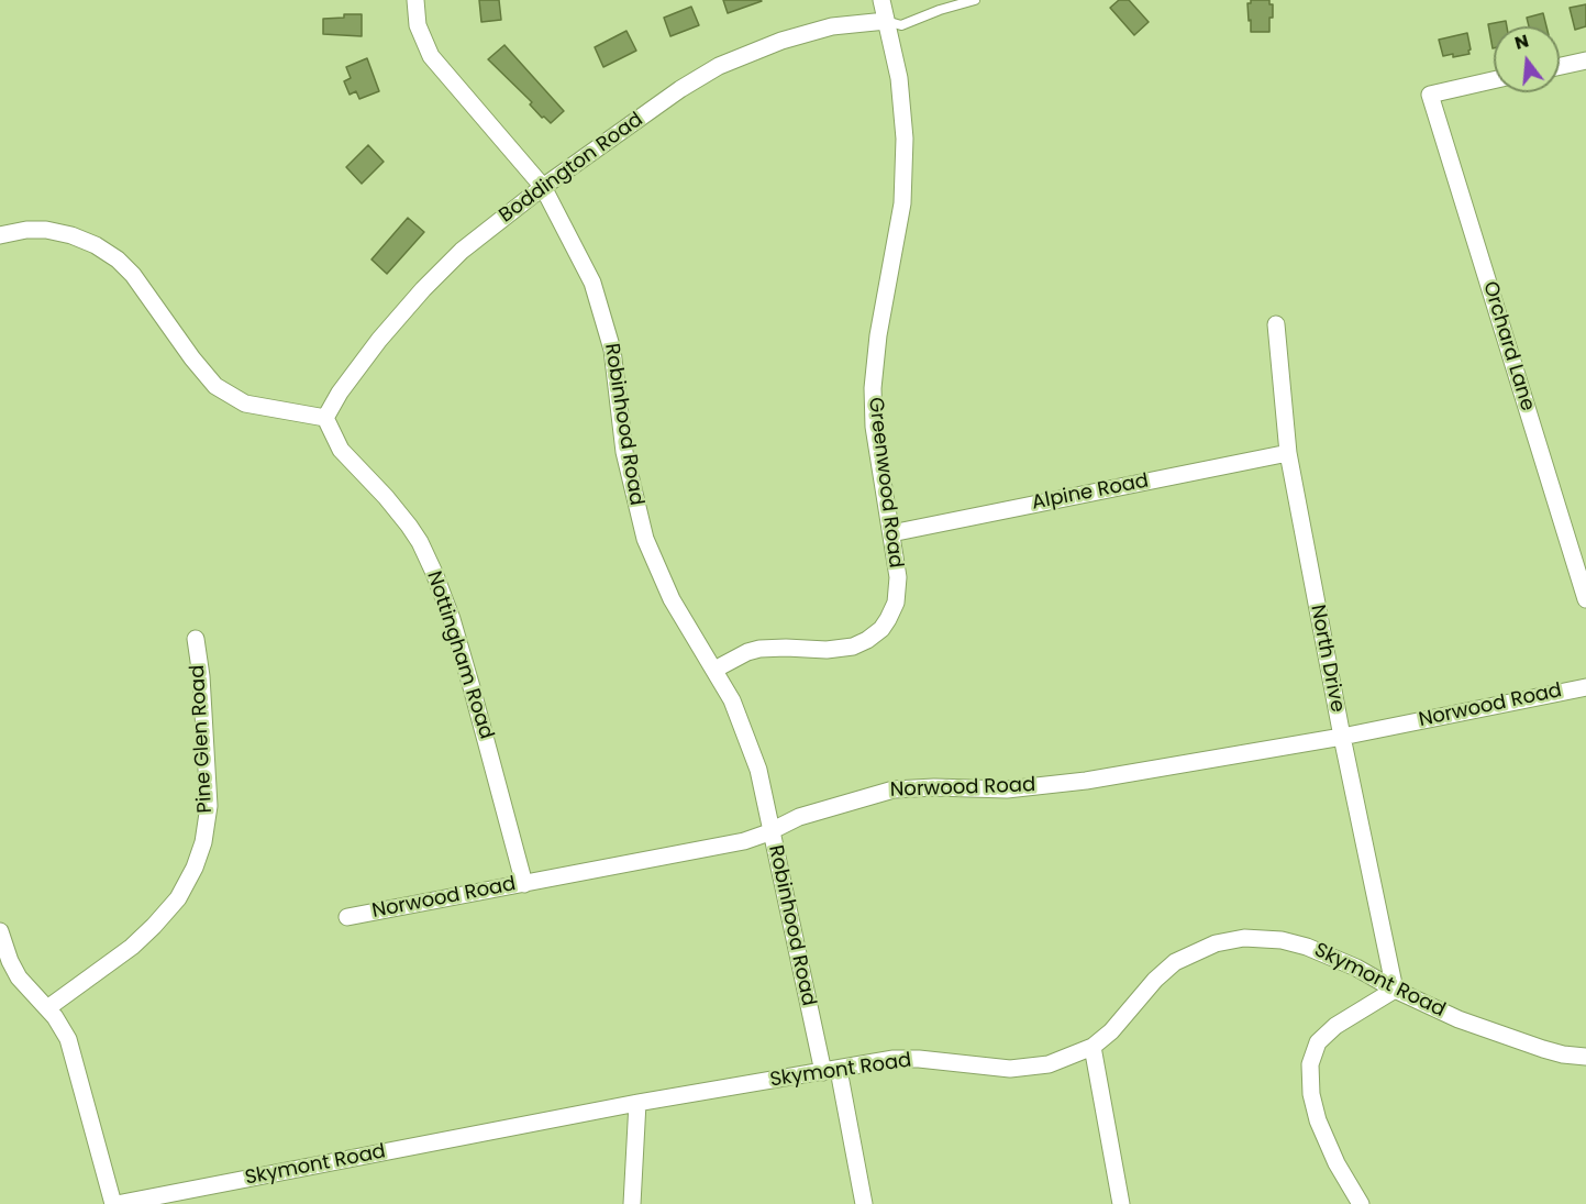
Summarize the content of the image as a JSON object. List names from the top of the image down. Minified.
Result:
{"streets":{"street":["Boddington Road","Orchard Lane","Robinhood Road","Greenwood Road","Alpine Road","Nottingham Road","North Drive","Norwood Road","Pine Glen Road","Skymont Road"]},"crossings":[["Boddington Road","Robinhood Road"],["Boddington Road","Greenwood Road"],["Boddington Road","Nottingham Road"],["Robinhood Road","Greenwood Road"],["Robinhood Road","Norwood Road"],["Robinhood Road","Skymont Road"],["Greenwood Road","Alpine Road"],["Alpine Road","North Drive"],["Nottingham Road","Norwood Road"],["North Drive","Norwood Road"],["North Drive","Skymont Road"]],"north":"top"}
